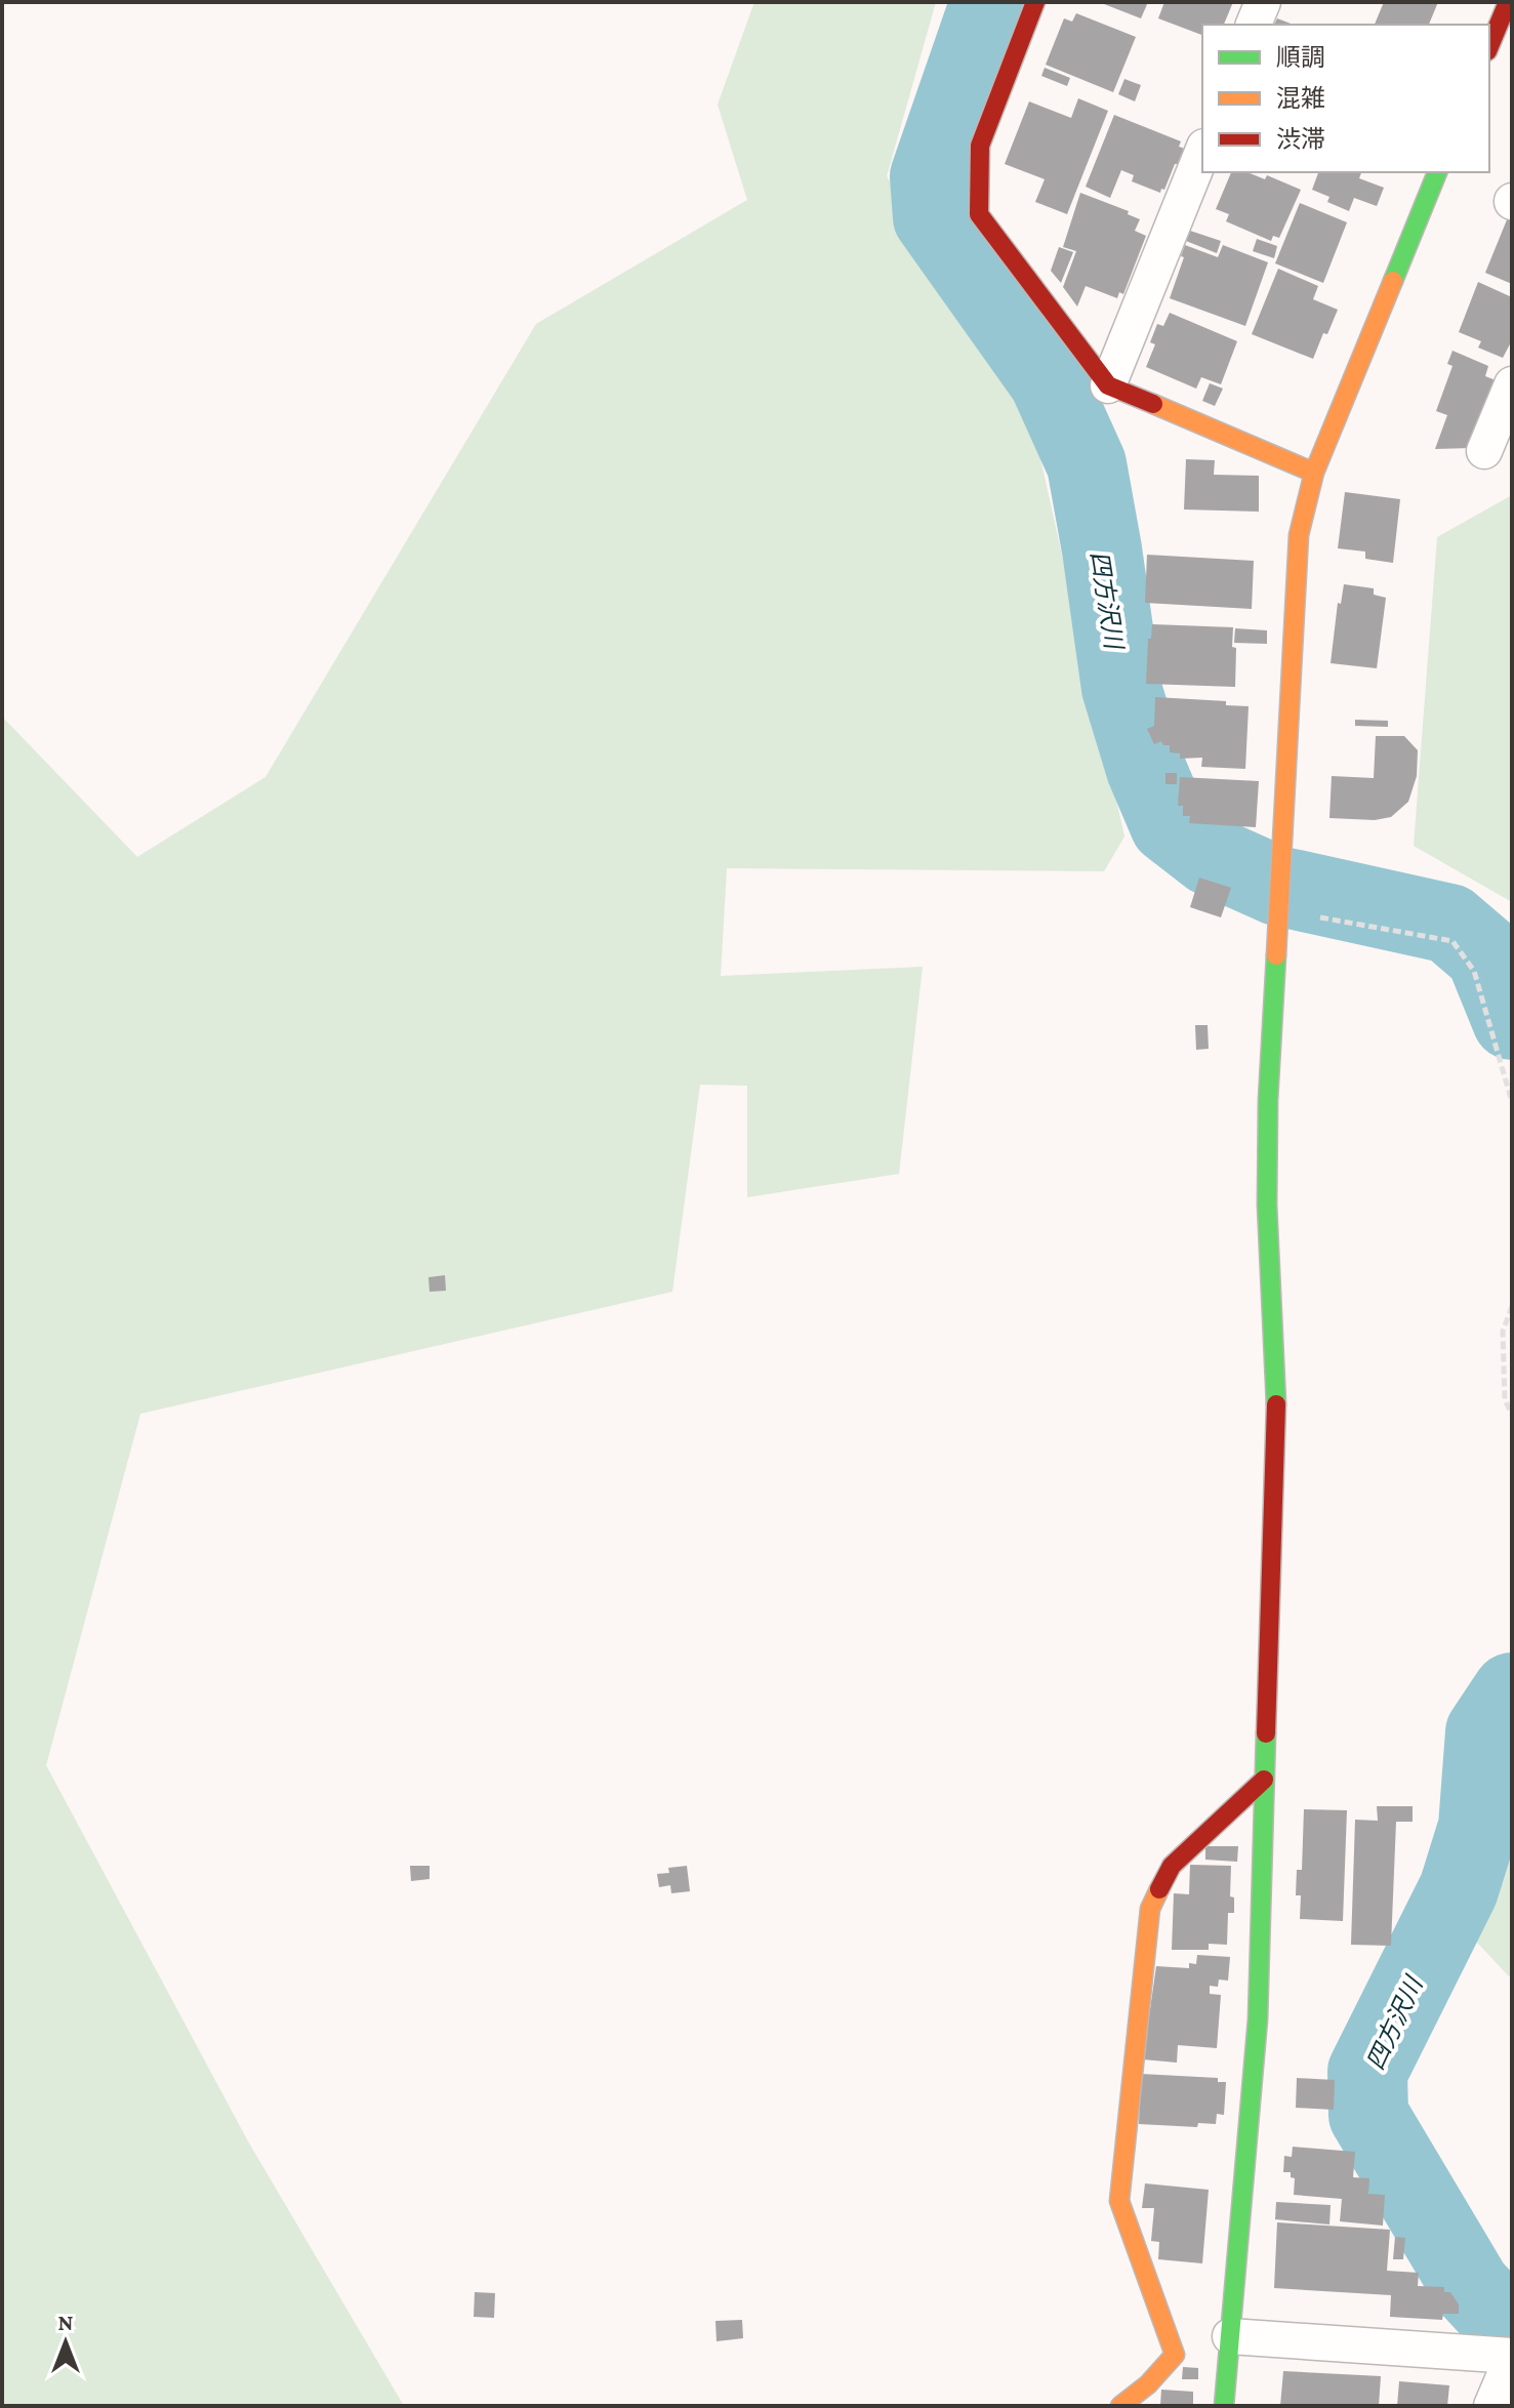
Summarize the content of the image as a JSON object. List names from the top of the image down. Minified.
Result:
{"water":["四方沢川"],"legend":["順調","混雑","渋滞"],"north":"top"}
